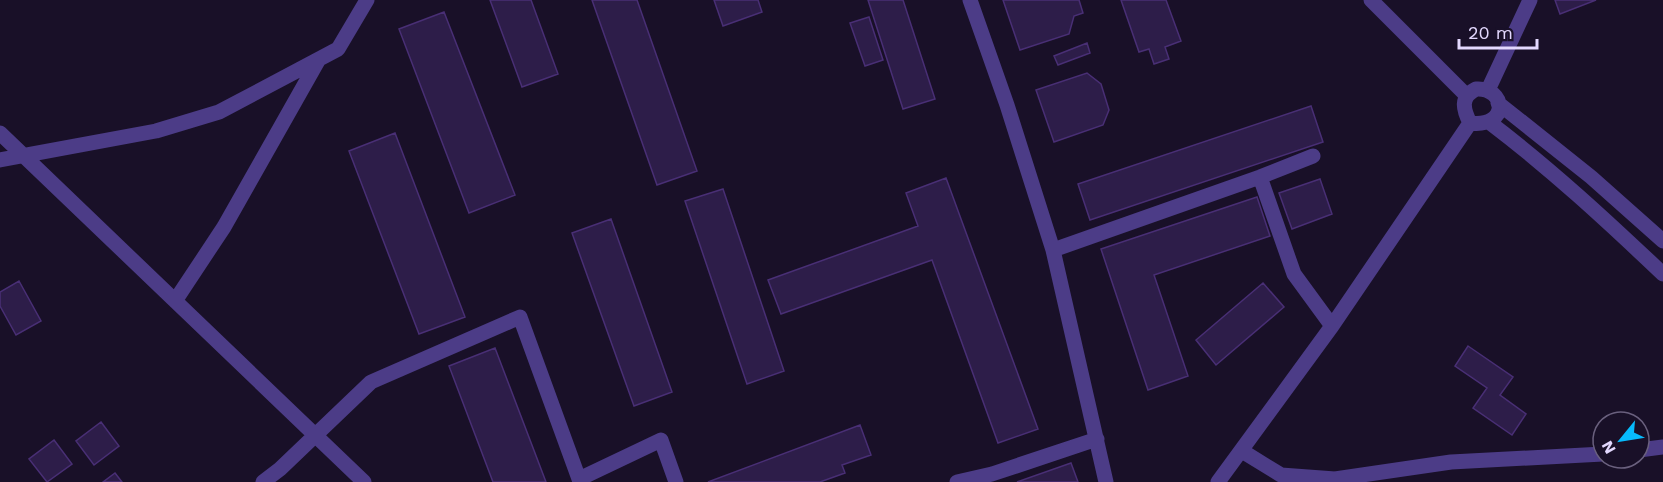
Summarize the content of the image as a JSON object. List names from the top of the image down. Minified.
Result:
{"scale_bar":"20 m","north":"bottom left"}
